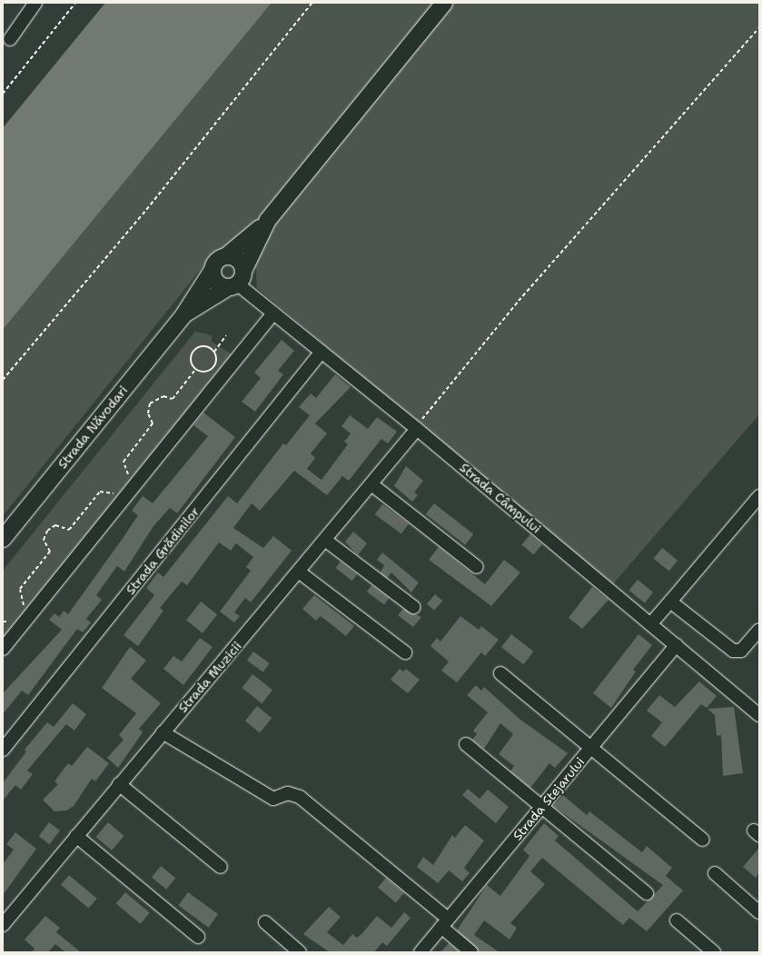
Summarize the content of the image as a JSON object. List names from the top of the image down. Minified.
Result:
{"streets":{"main road":["Strada Năvodari"],"street":["Strada Câmpului","Strada Grădinilor","Strada Muzicii","Strada Stejarului"]},"crossings":[["Strada Năvodari","Strada Câmpului"],["Strada Câmpului","Strada Grădinilor"],["Strada Câmpului","Strada Muzicii"],["Strada Câmpului","Strada Stejarului"]]}
